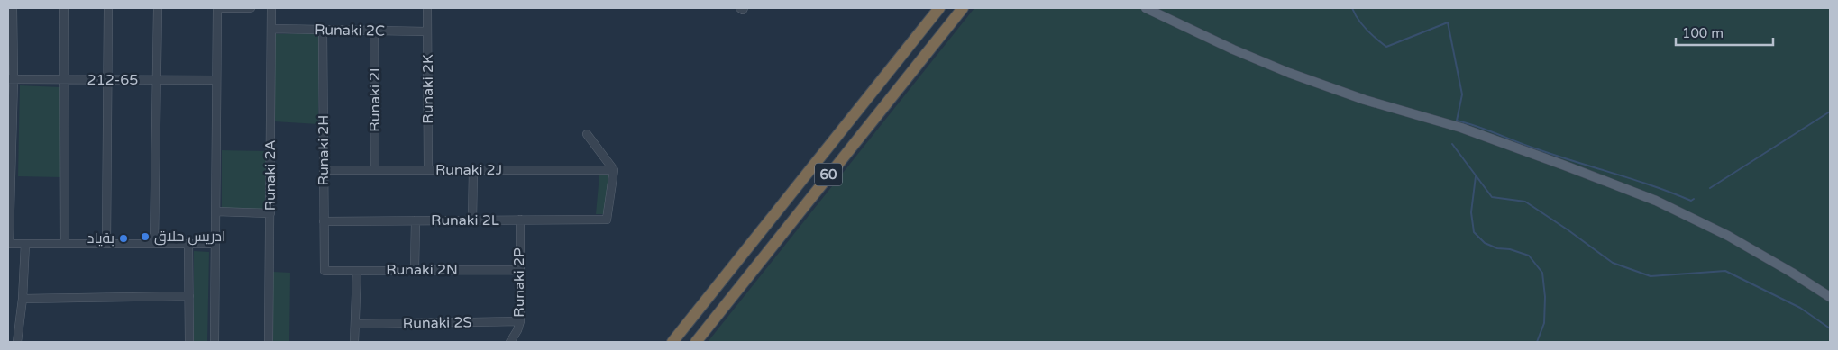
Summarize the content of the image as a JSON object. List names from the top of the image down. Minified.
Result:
{"streets":{"highway":["60"],"street":["Runaki 2C","212-65","Runaki 2K","Runaki 2I","Runaki 2H","Runaki 2J","Runaki 2A","Runaki 2L","Runaki 2N","Runaki 2P","Runaki 2S"]},"crossings":[["Runaki 2C","Runaki 2K"],["Runaki 2C","Runaki 2I"],["Runaki 2C","Runaki 2H"],["Runaki 2C","Runaki 2A"],["Runaki 2K","Runaki 2J"],["Runaki 2I","Runaki 2J"],["Runaki 2H","Runaki 2J"],["Runaki 2H","Runaki 2L"],["Runaki 2H","Runaki 2N"],["Runaki 2J","Runaki 2L"],["Runaki 2L","Runaki 2P"],["Runaki 2N","Runaki 2P"],["Runaki 2P","Runaki 2S"]],"places":["ادريس حلاق","بةیاد"],"scale_bar":"100 m"}
